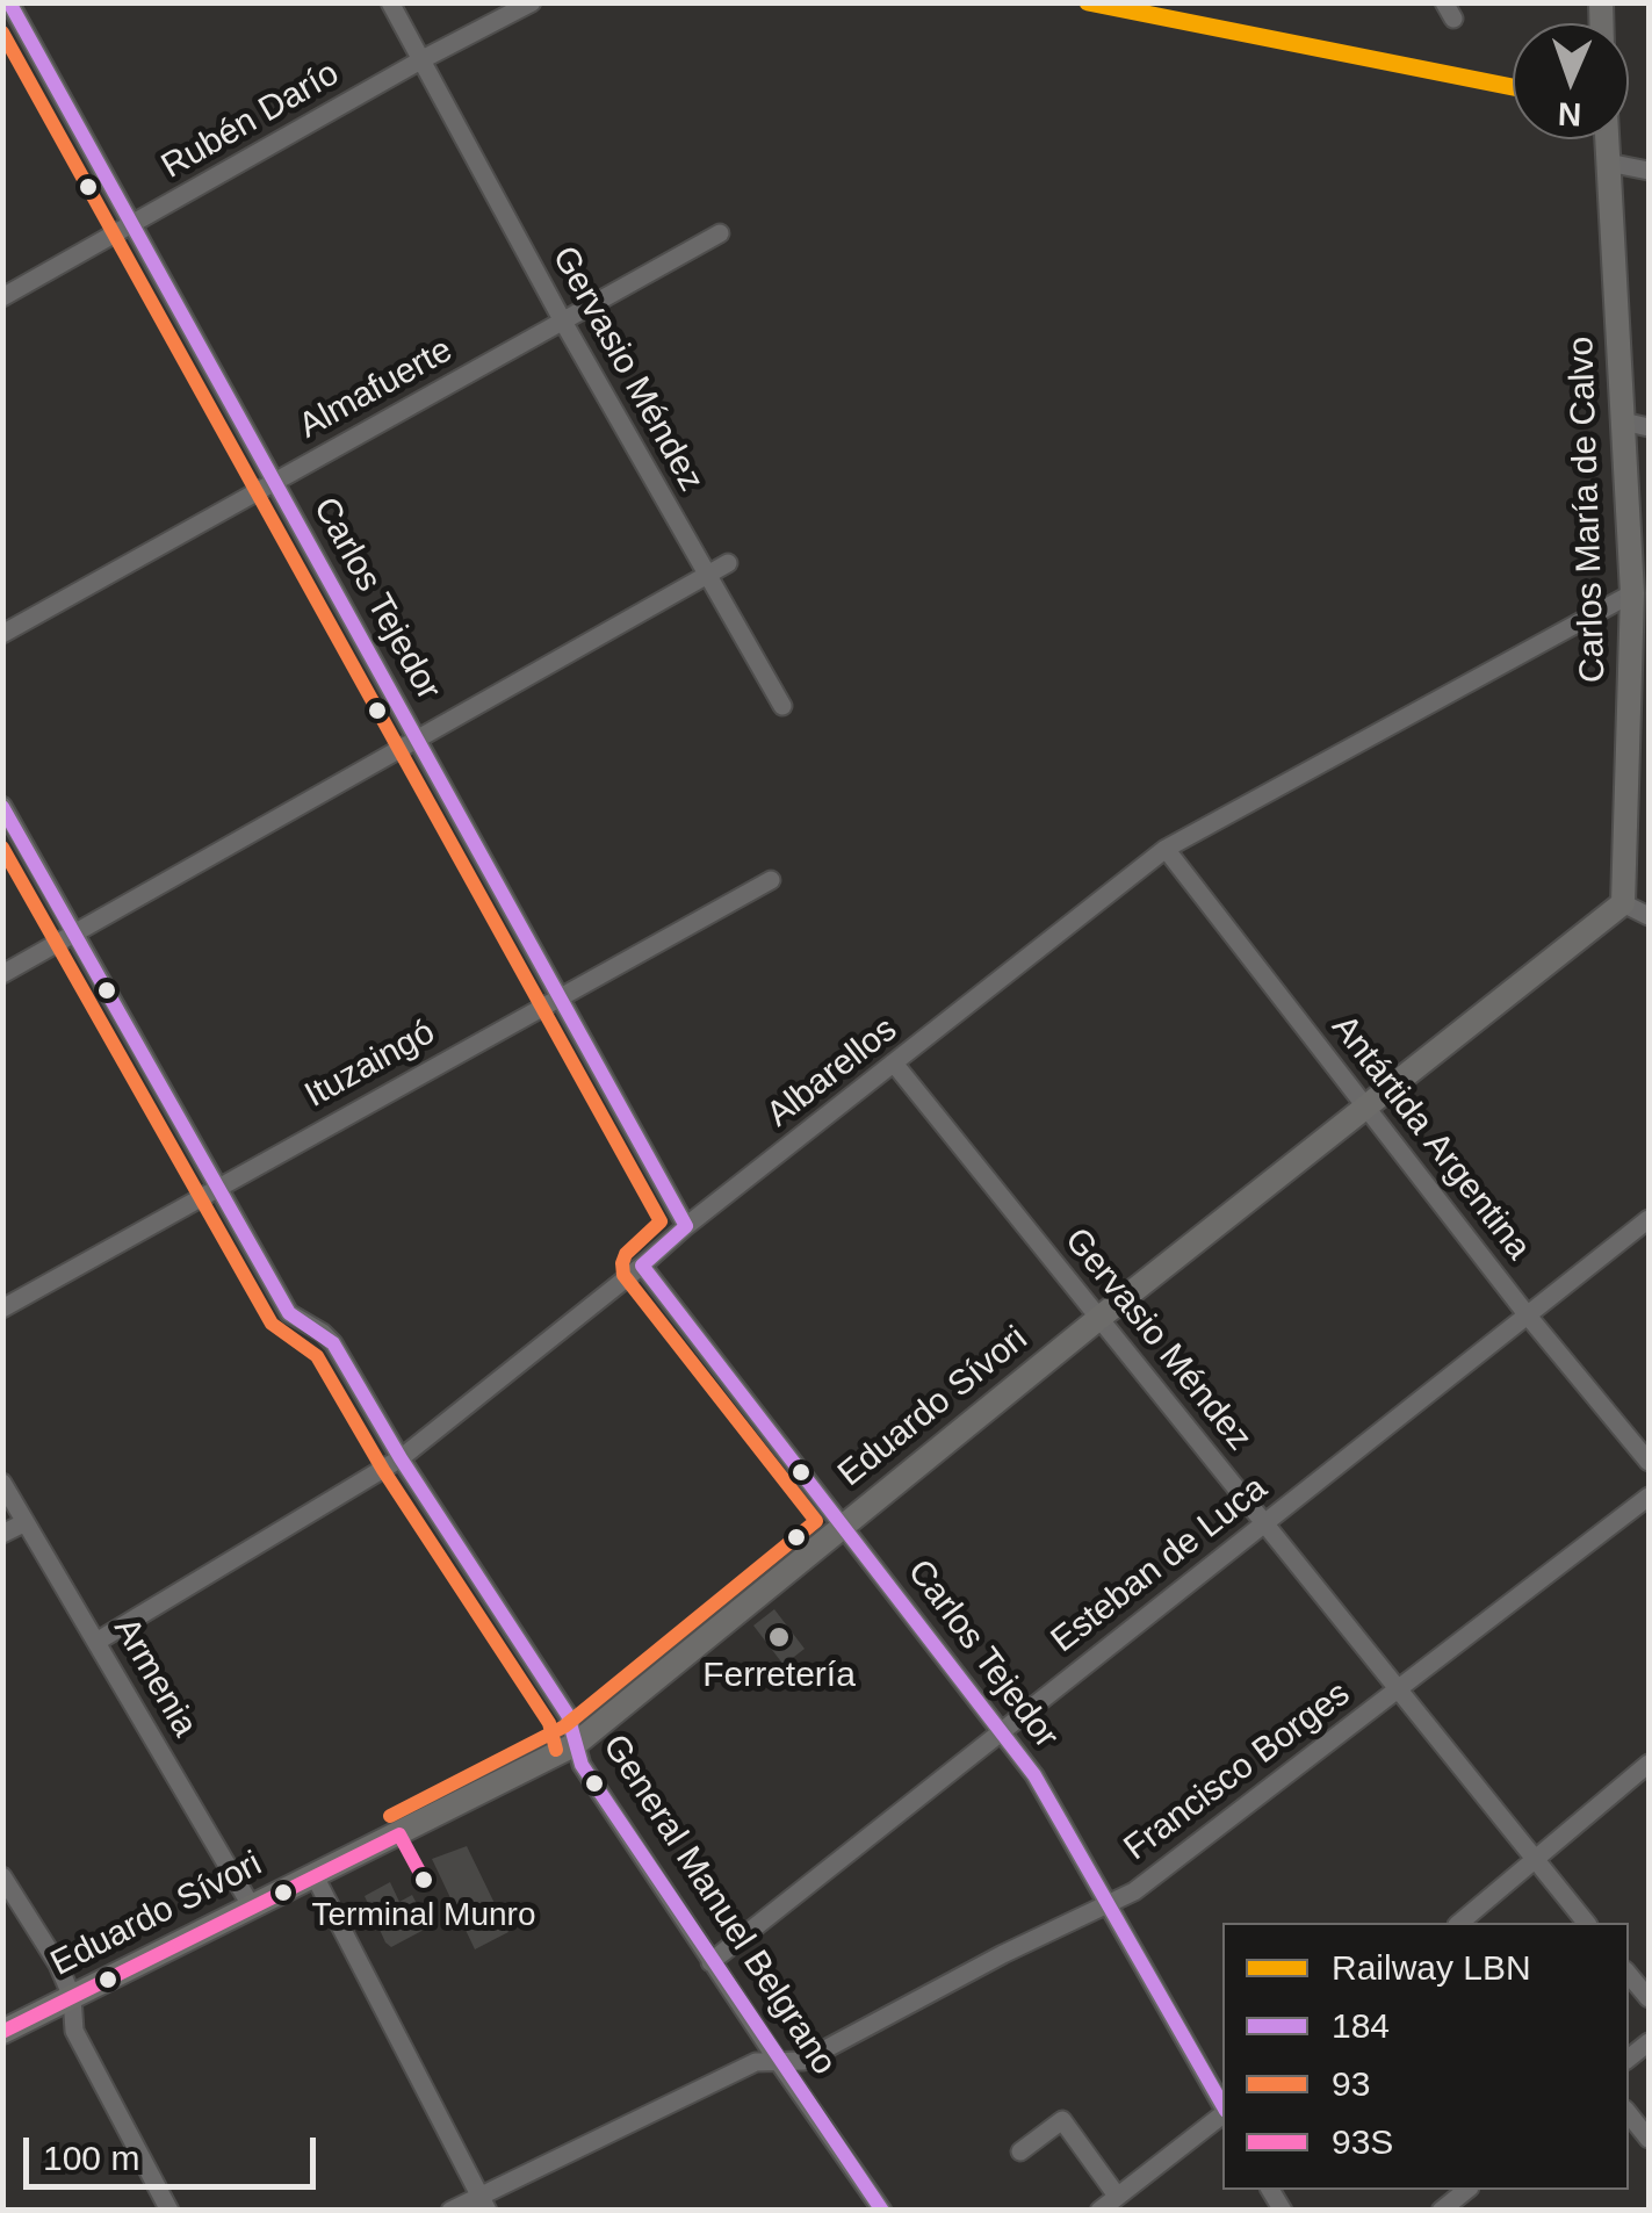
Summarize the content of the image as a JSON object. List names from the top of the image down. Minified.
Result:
{"streets":{"street":["Rubén Darío","Gervasio Méndez","Almafuerte","Carlos María de Calvo","Carlos Tejedor","Ituzaingó","Albarellos","Antártida Argentina","Eduardo Sívori","Esteban de Luca","Armenia","Francisco Borges","General Manuel Belgrano"]},"crossings":[["Rubén Darío","Gervasio Méndez"],["Rubén Darío","Carlos Tejedor"],["Gervasio Méndez","Almafuerte"],["Gervasio Méndez","Albarellos"],["Gervasio Méndez","Eduardo Sívori"],["Gervasio Méndez","Esteban de Luca"],["Gervasio Méndez","Francisco Borges"],["Almafuerte","Carlos Tejedor"],["Carlos María de Calvo","Albarellos"],["Carlos María de Calvo","Eduardo Sívori"],["Carlos Tejedor","Ituzaingó"],["Carlos Tejedor","Albarellos"],["Carlos Tejedor","Eduardo Sívori"],["Carlos Tejedor","Esteban de Luca"],["Carlos Tejedor","Francisco Borges"],["Ituzaingó","General Manuel Belgrano"],["Albarellos","Antártida Argentina"],["Albarellos","Armenia"],["Albarellos","General Manuel Belgrano"],["Antártida Argentina","Eduardo Sívori"],["Antártida Argentina","Esteban de Luca"],["Eduardo Sívori","Armenia"],["Eduardo Sívori","General Manuel Belgrano"],["Esteban de Luca","General Manuel Belgrano"],["Francisco Borges","General Manuel Belgrano"]],"places":["Ferretería","Terminal Munro"],"lines":["rail line LBN","transit line 184","transit line 93","transit line 93S"],"legend":["Railway LBN","184","93","93S"],"scale_bar":"100 m","north":"bottom"}
